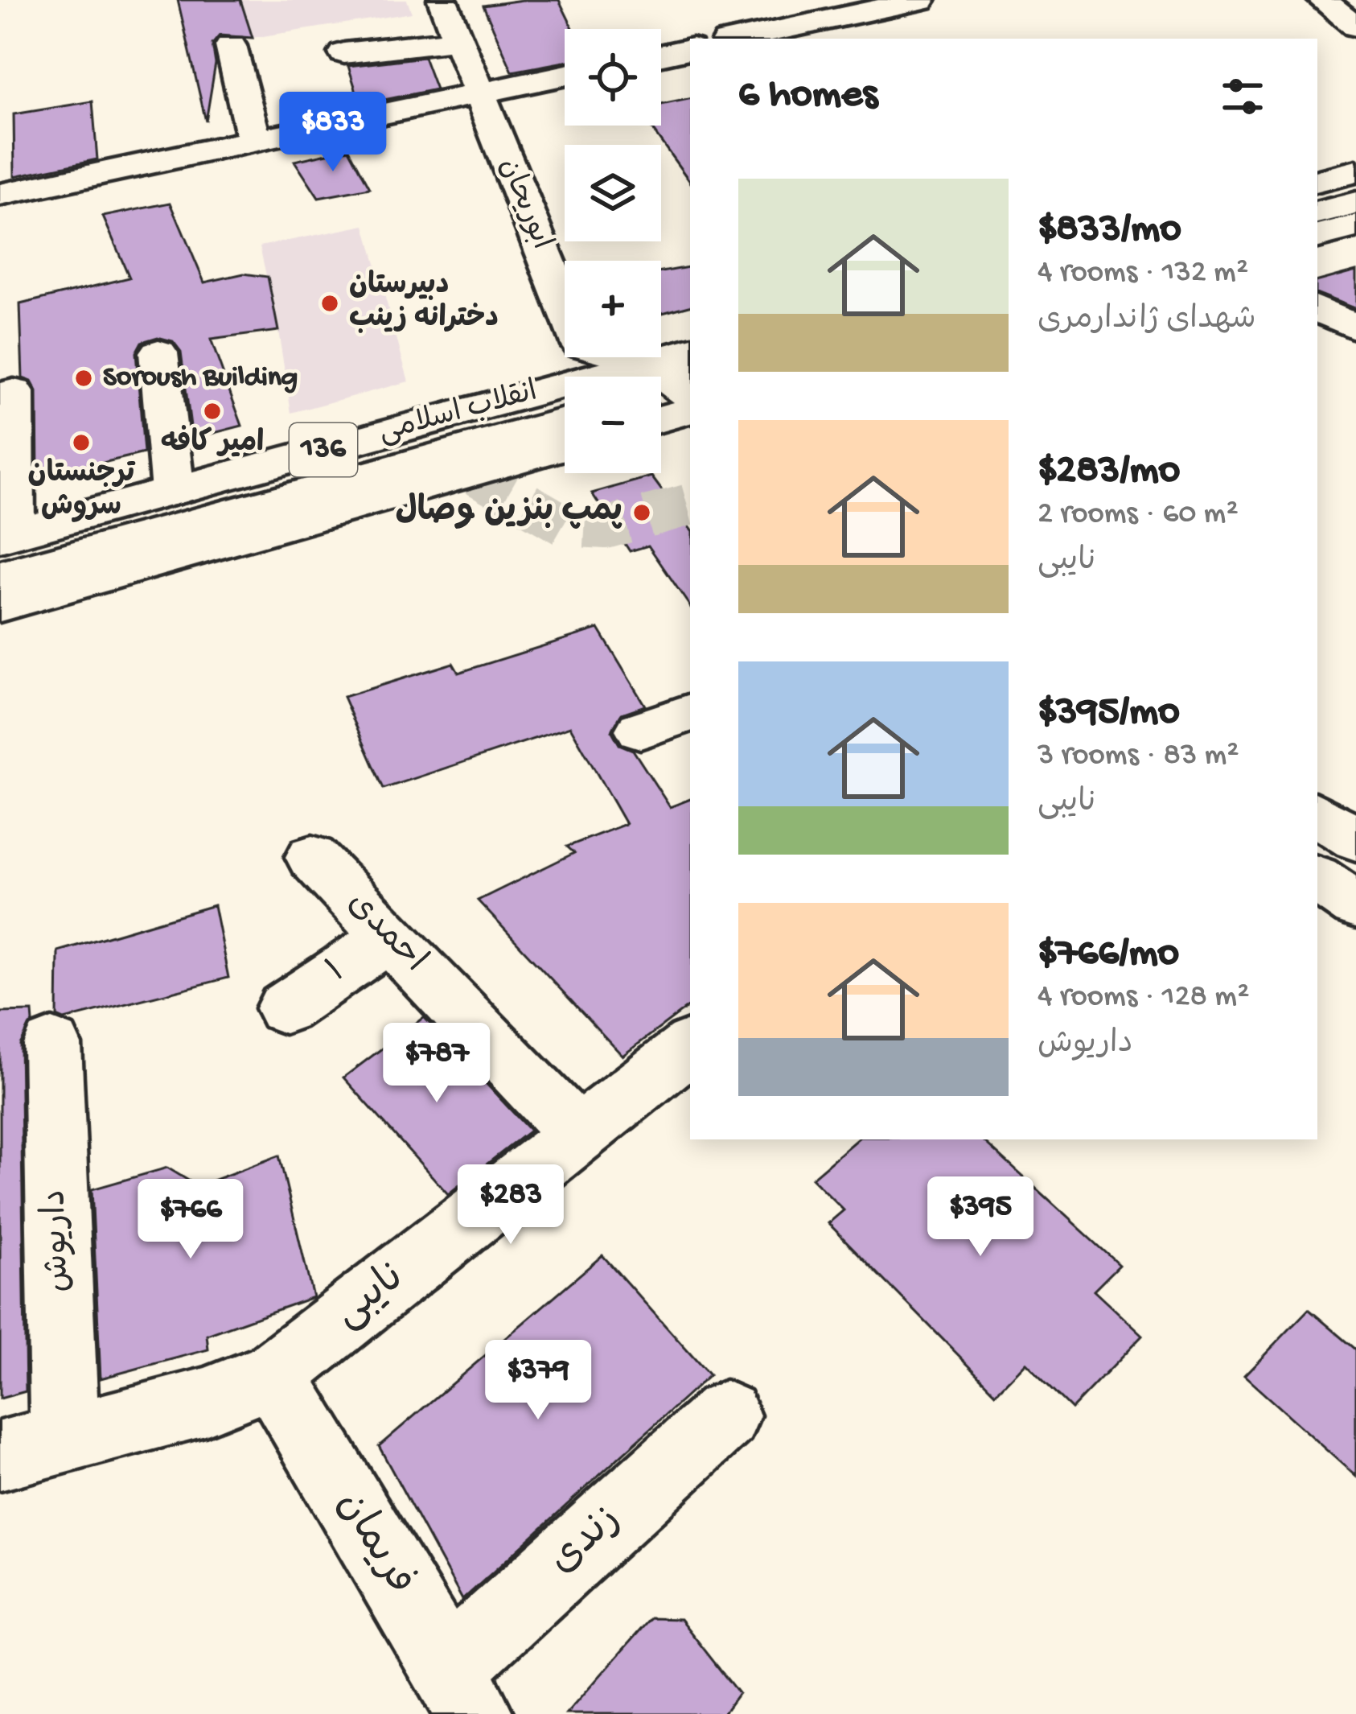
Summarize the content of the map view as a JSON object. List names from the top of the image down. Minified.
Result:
{"streets":{"street":["ابوریحان","انقلاب اسلامی","136","احمدی","۱","داریوش","نایبی","زندی","فریمان"]},"crossings":[["ابوریحان","انقلاب اسلامی"],["احمدی","۱"],["احمدی","نایبی"],["داریوش","نایبی"],["نایبی","فریمان"],["زندی","فریمان"]],"places":["دبیرستان دخترانه زینب","Soroush Building","امیر کافه","ترجنستان سروش","پمپ بنزین وصال"],"page":{"map_buttons":["+","−"],"heading":"6 homes","price":["$833","$787","$283","$395","$766","$379"],"list":[{"name":"$833/mo","note":"4 rooms · 132 m² · شهدای ژاندارمری"},{"name":"$283/mo","note":"2 rooms · 60 m² · نایبی"},{"name":"$395/mo","note":"3 rooms · 83 m² · نایبی"},{"name":"$766/mo","note":"4 rooms · 128 m² · داریوش"}]}}
